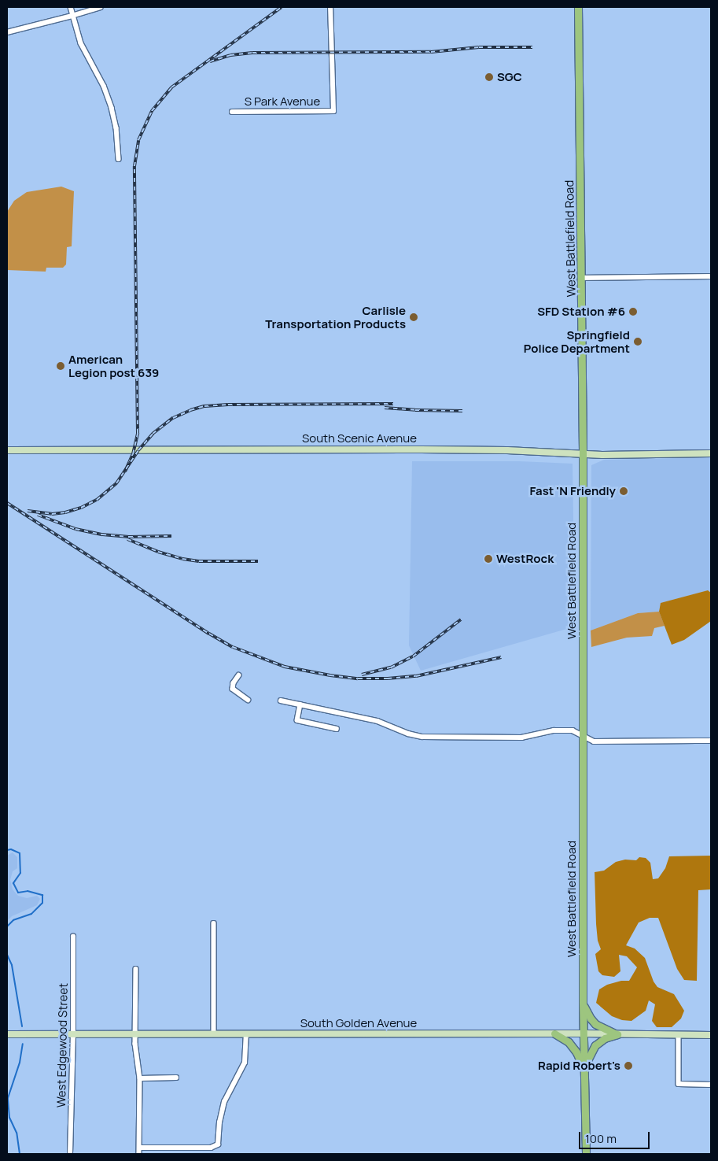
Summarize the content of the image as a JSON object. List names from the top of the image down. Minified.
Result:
{"streets":{"main road":["West Battlefield Road"],"street":["S Park Avenue","South Scenic Avenue","South Golden Avenue","West Edgewood Street"]},"crossings":[["West Battlefield Road","South Scenic Avenue"],["West Battlefield Road","South Golden Avenue"],["South Golden Avenue","West Edgewood Street"]],"places":["SGC","SFD Station #6","Carlisle Transportation Products","Springfield Police Department","American Legion post 639","Fast 'N Friendly","WestRock","Rapid Robert's"],"scale_bar":"100 m"}
